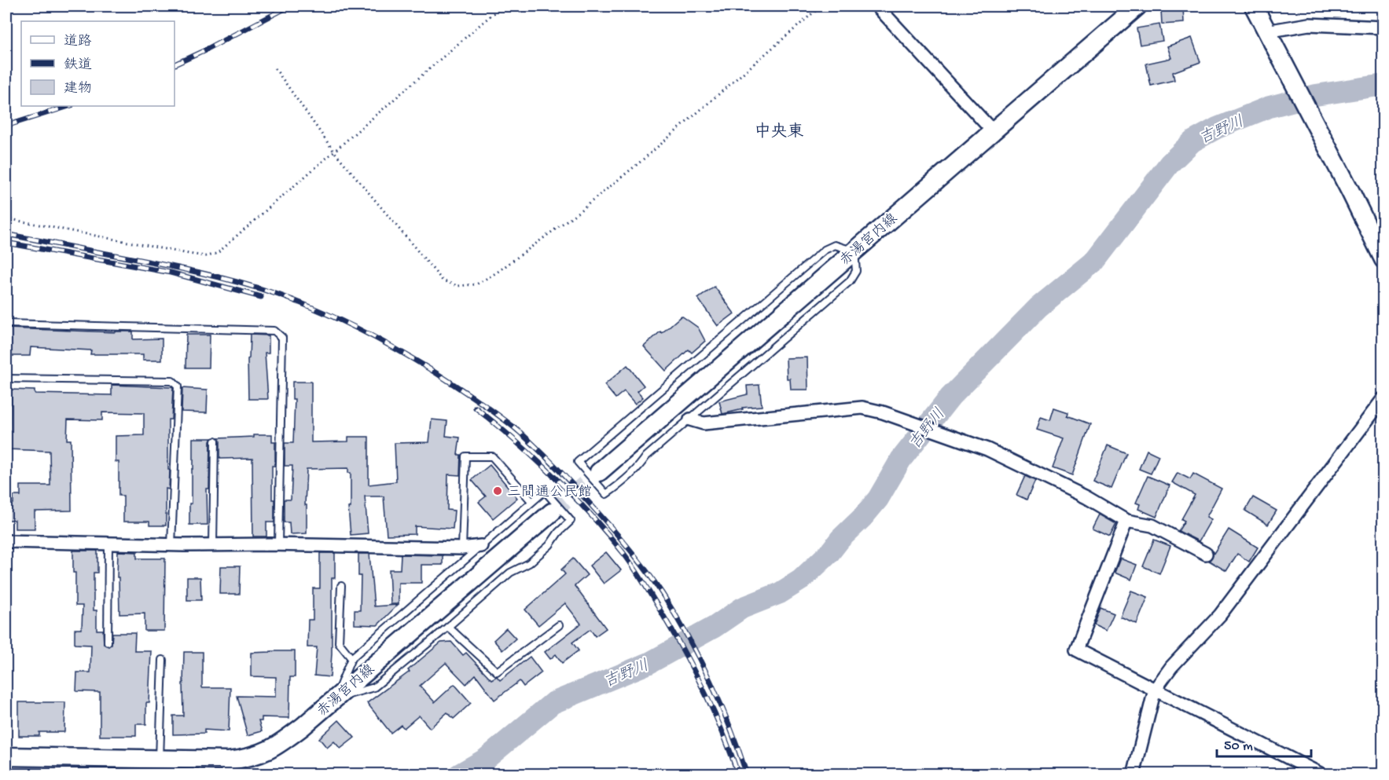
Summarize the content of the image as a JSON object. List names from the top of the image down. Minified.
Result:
{"streets":{"main road":["赤湯宮内線"]},"districts":["中央東"],"water":["吉野川"],"places":["三間通公民館"],"legend":["道路","鉄道","建物"],"scale_bar":"50 m"}
